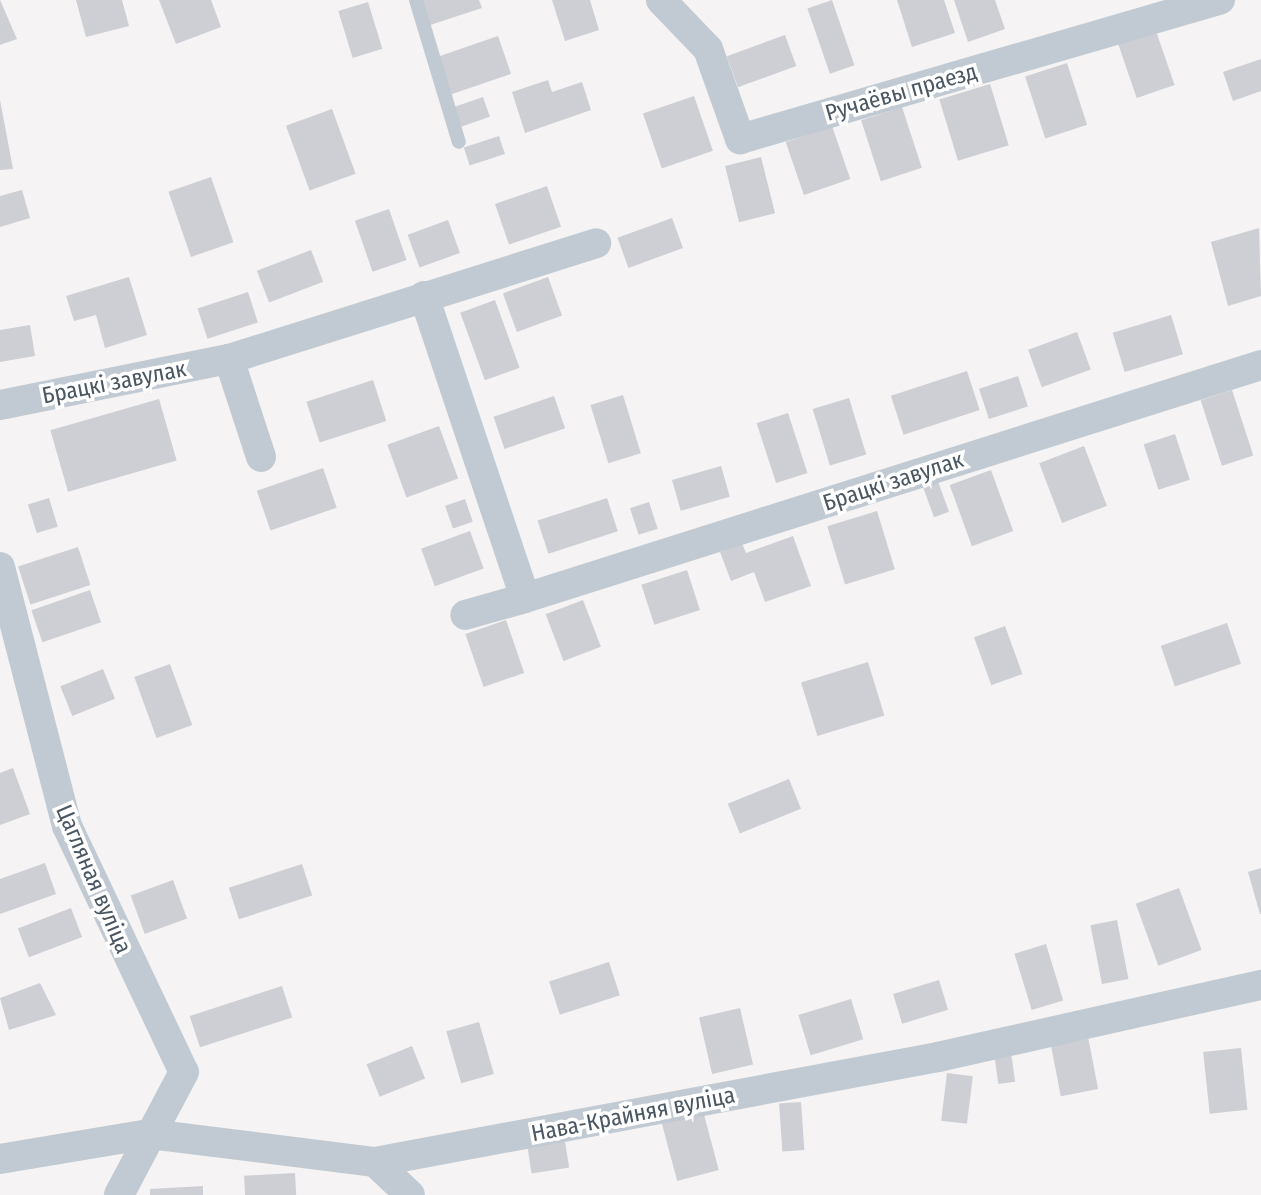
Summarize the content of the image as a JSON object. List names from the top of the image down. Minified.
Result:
{"streets":{"street":["Ручаёвы праезд","Брацкі завулак","Цагляная вуліца","Нава-Крайняя вуліца"]},"crossings":[["Цагляная вуліца","Нава-Крайняя вуліца"]]}
